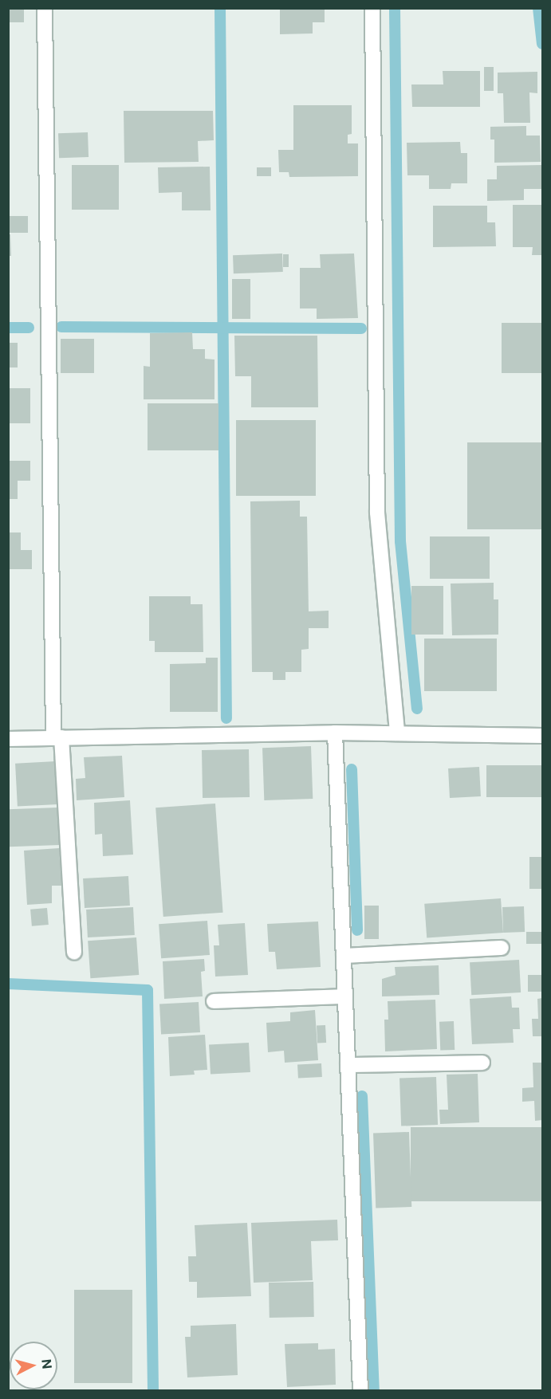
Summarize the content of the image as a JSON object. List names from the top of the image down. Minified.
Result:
{"north":"right"}
